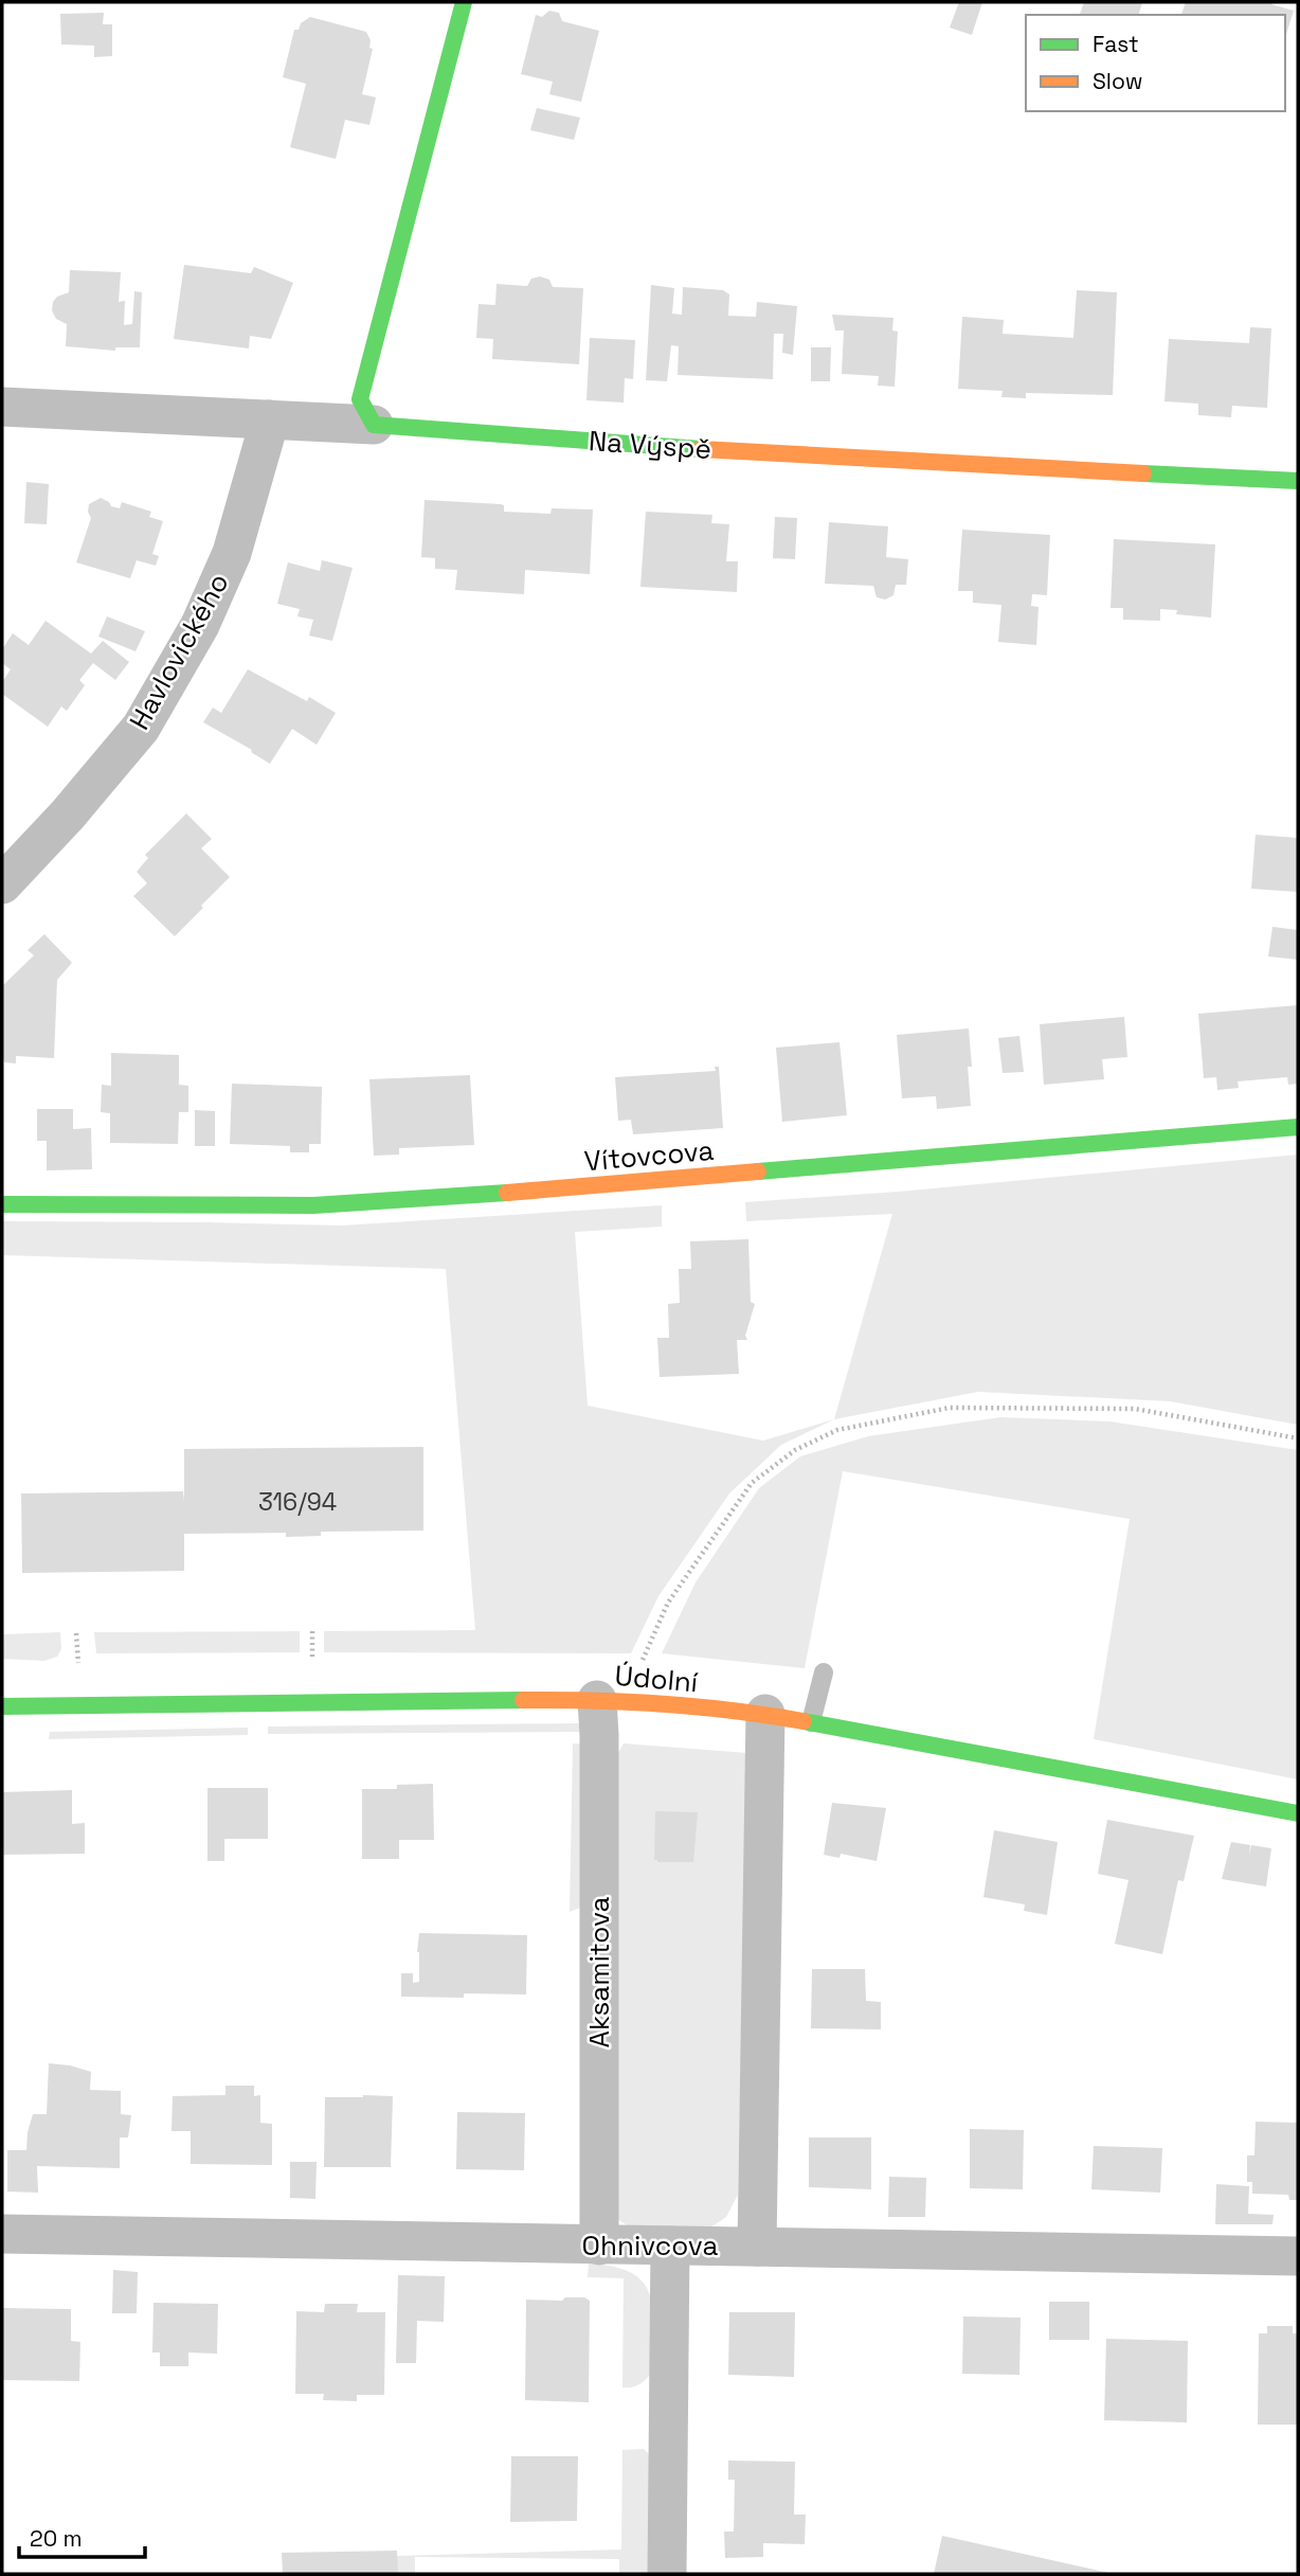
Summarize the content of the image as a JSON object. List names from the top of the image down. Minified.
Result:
{"streets":{"street":["Na Výspě","Havlovického","Vítovcova","Údolní","Aksamitova","Ohnivcova"]},"crossings":[["Na Výspě","Havlovického"],["Údolní","Aksamitova"],["Aksamitova","Ohnivcova"]],"house_numbers":["316/94"],"legend":["Fast","Slow"],"scale_bar":"20 m"}
